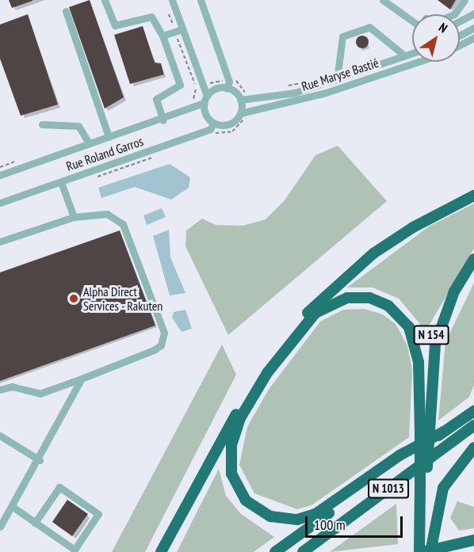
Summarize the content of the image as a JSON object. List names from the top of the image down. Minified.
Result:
{"streets":{"highway":["N 154","N 1013"],"street":["Rue Maryse Bastié","Rue Roland Garros"]},"crossings":[["Rue Maryse Bastié","Rue Roland Garros"]],"places":["Alpha Direct Services - Rakuten"],"scale_bar":"100 m","north":"top right"}
